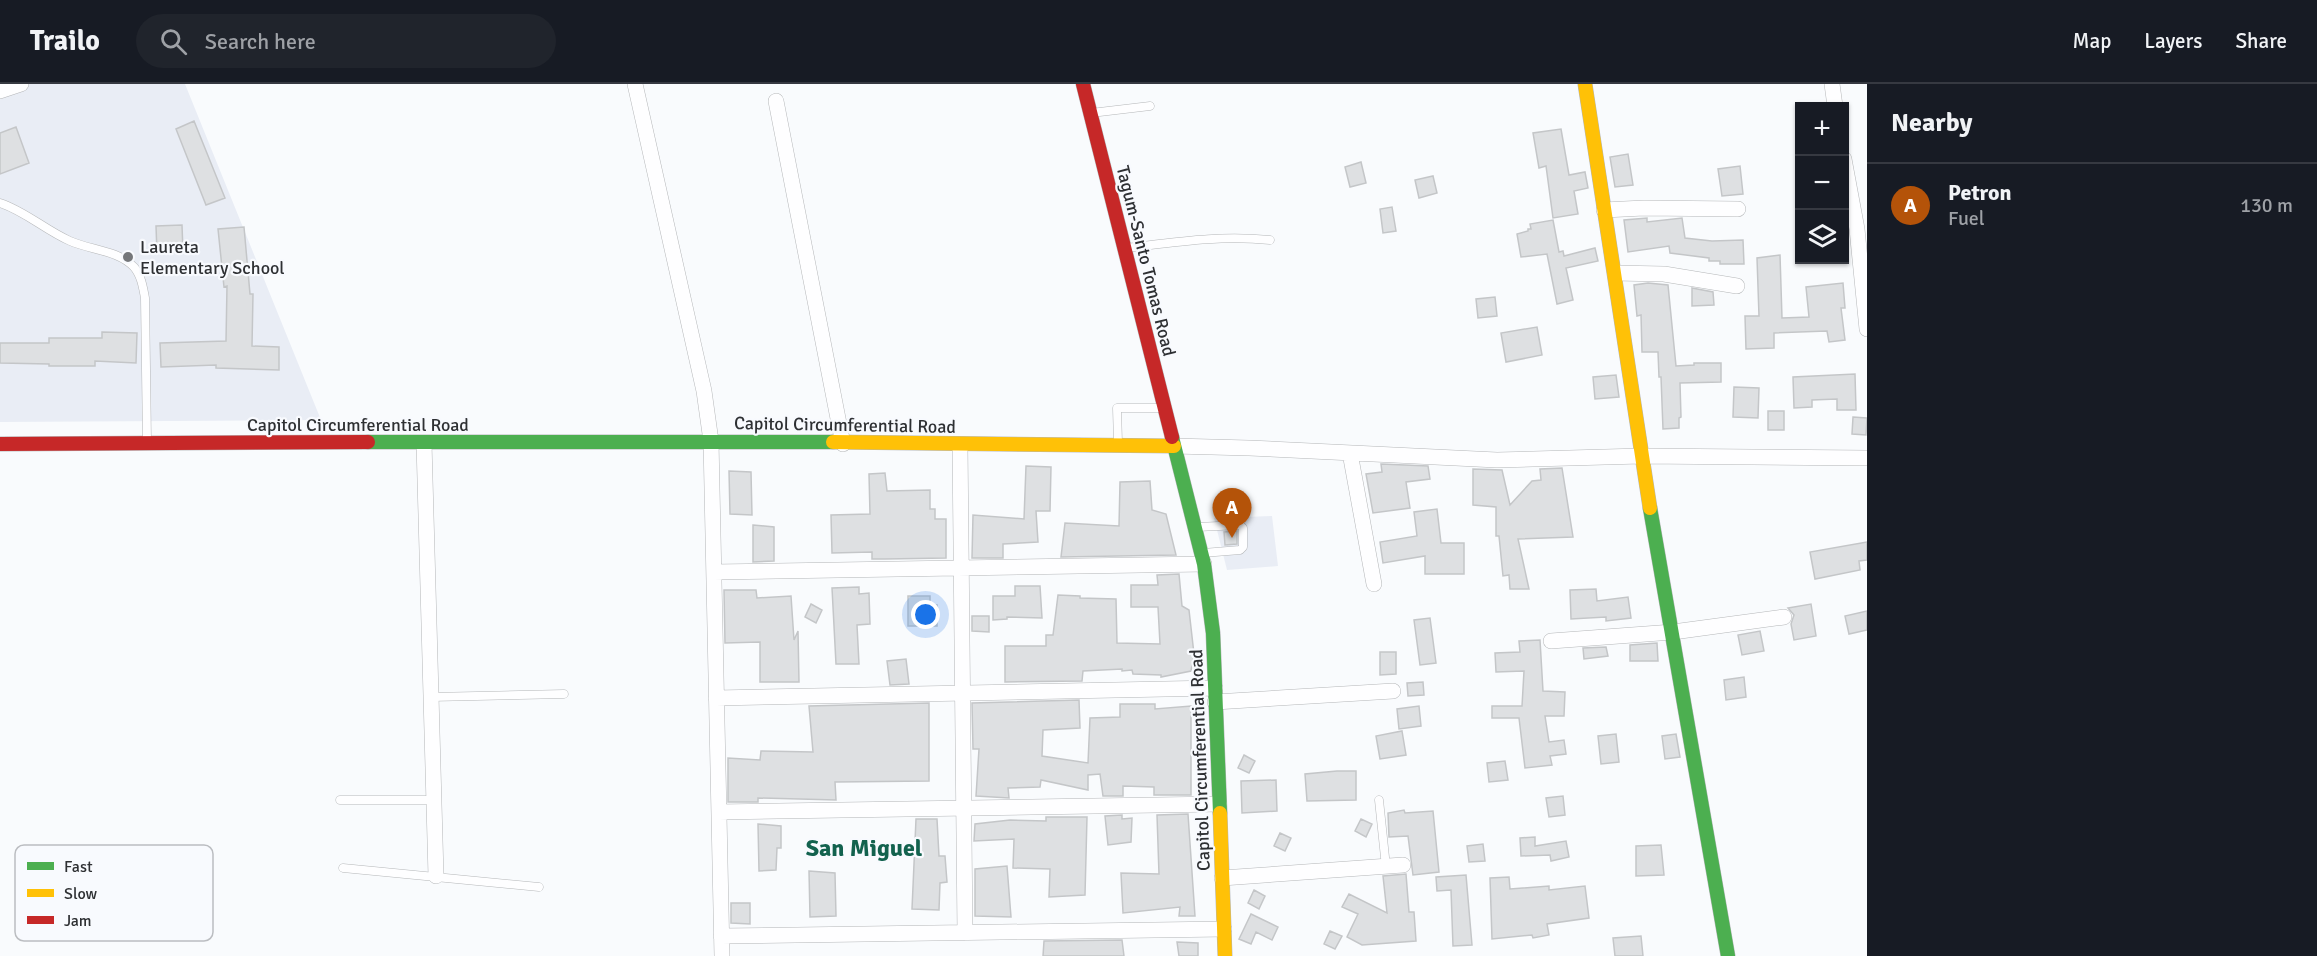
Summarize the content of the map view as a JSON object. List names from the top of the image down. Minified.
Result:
{"streets":{"main road":["Tagum-Santo Tomas Road","Capitol Circumferential Road"]},"crossings":[["Tagum-Santo Tomas Road","Capitol Circumferential Road"]],"districts":["San Miguel"],"places":["Laureta Elementary School"],"legend":["Fast","Slow","Jam"],"page":{"header":"Trailo","search":"Search here","nav":["Map","Layers","Share"],"heading":"Nearby","map_buttons":["+","−"],"list":[{"mark":"A","name":"Petron","note":"Fuel","value":"130 m"}],"pins":"A"}}
